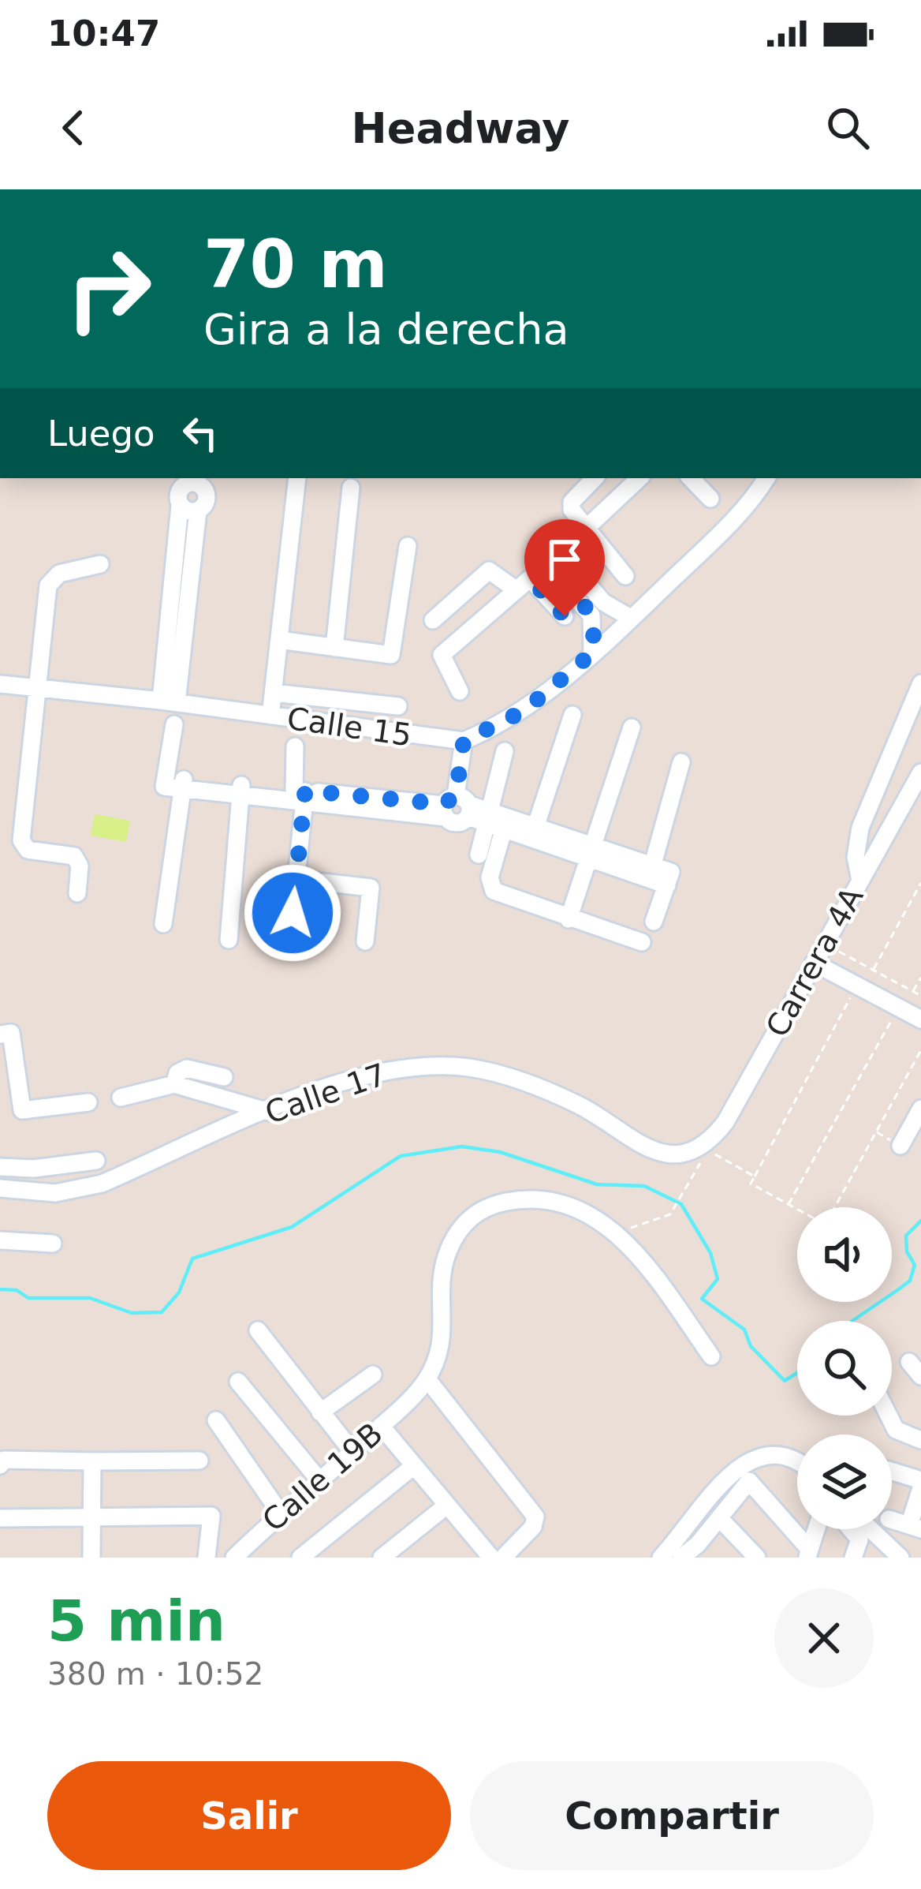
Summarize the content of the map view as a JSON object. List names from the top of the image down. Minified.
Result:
{"streets":{"street":["Calle 15","Carrera 4A","Calle 17","Calle 19B"]},"crossings":[["Carrera 4A","Calle 17"]],"page":{"status":"10:47","header":"Headway","turn":["70 m","Gira a la derecha"],"then":"Luego","heading":["5 min","380 m · 10:52"],"buttons":["Salir","Compartir"]}}
